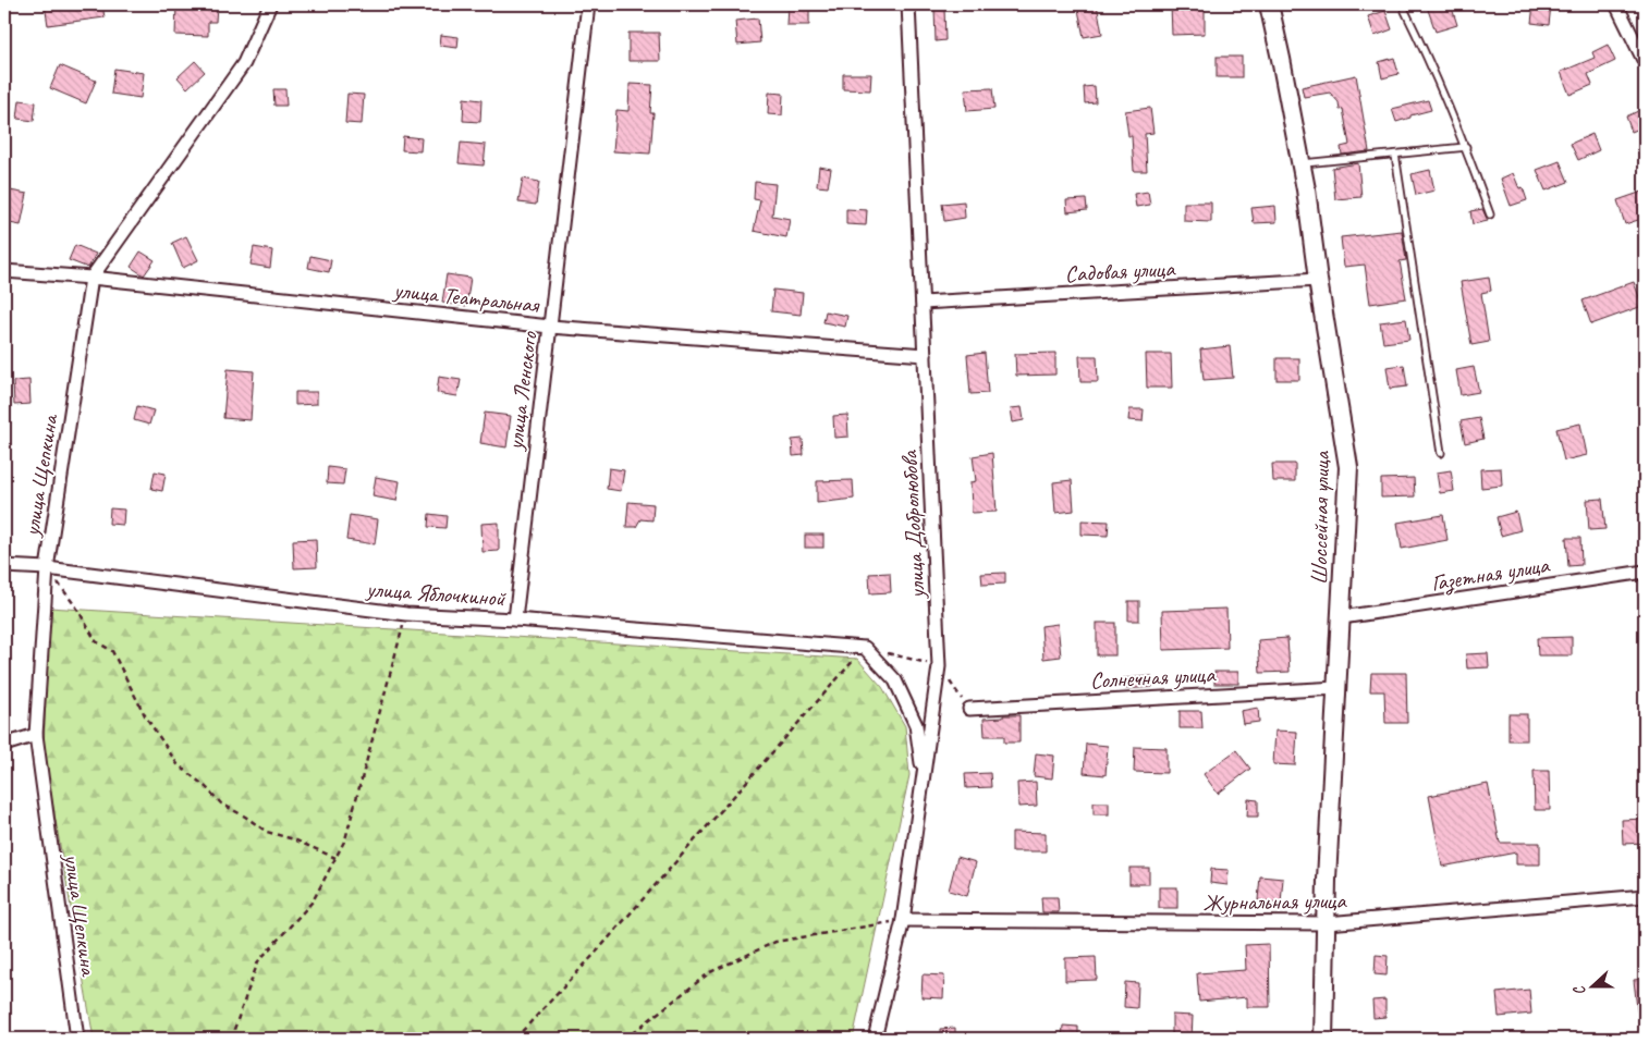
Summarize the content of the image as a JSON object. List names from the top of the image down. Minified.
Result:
{"streets":{"main road":["Шоссейная улица"],"street":["Садовая улица","улица Театральная","улица Ленского","улица Щепкина","улица Добролюбова","Газетная улица","улица Яблочкиной","Солнечная улица","Журнальная улица"]},"crossings":[["Садовая улица","Шоссейная улица"],["Садовая улица","улица Добролюбова"],["улица Театральная","улица Ленского"],["улица Театральная","улица Щепкина"],["улица Театральная","улица Добролюбова"],["улица Ленского","улица Яблочкиной"],["улица Щепкина","улица Яблочкиной"],["Шоссейная улица","Газетная улица"],["Шоссейная улица","Солнечная улица"],["Шоссейная улица","Журнальная улица"],["улица Добролюбова","Журнальная улица"]],"north":"left"}
